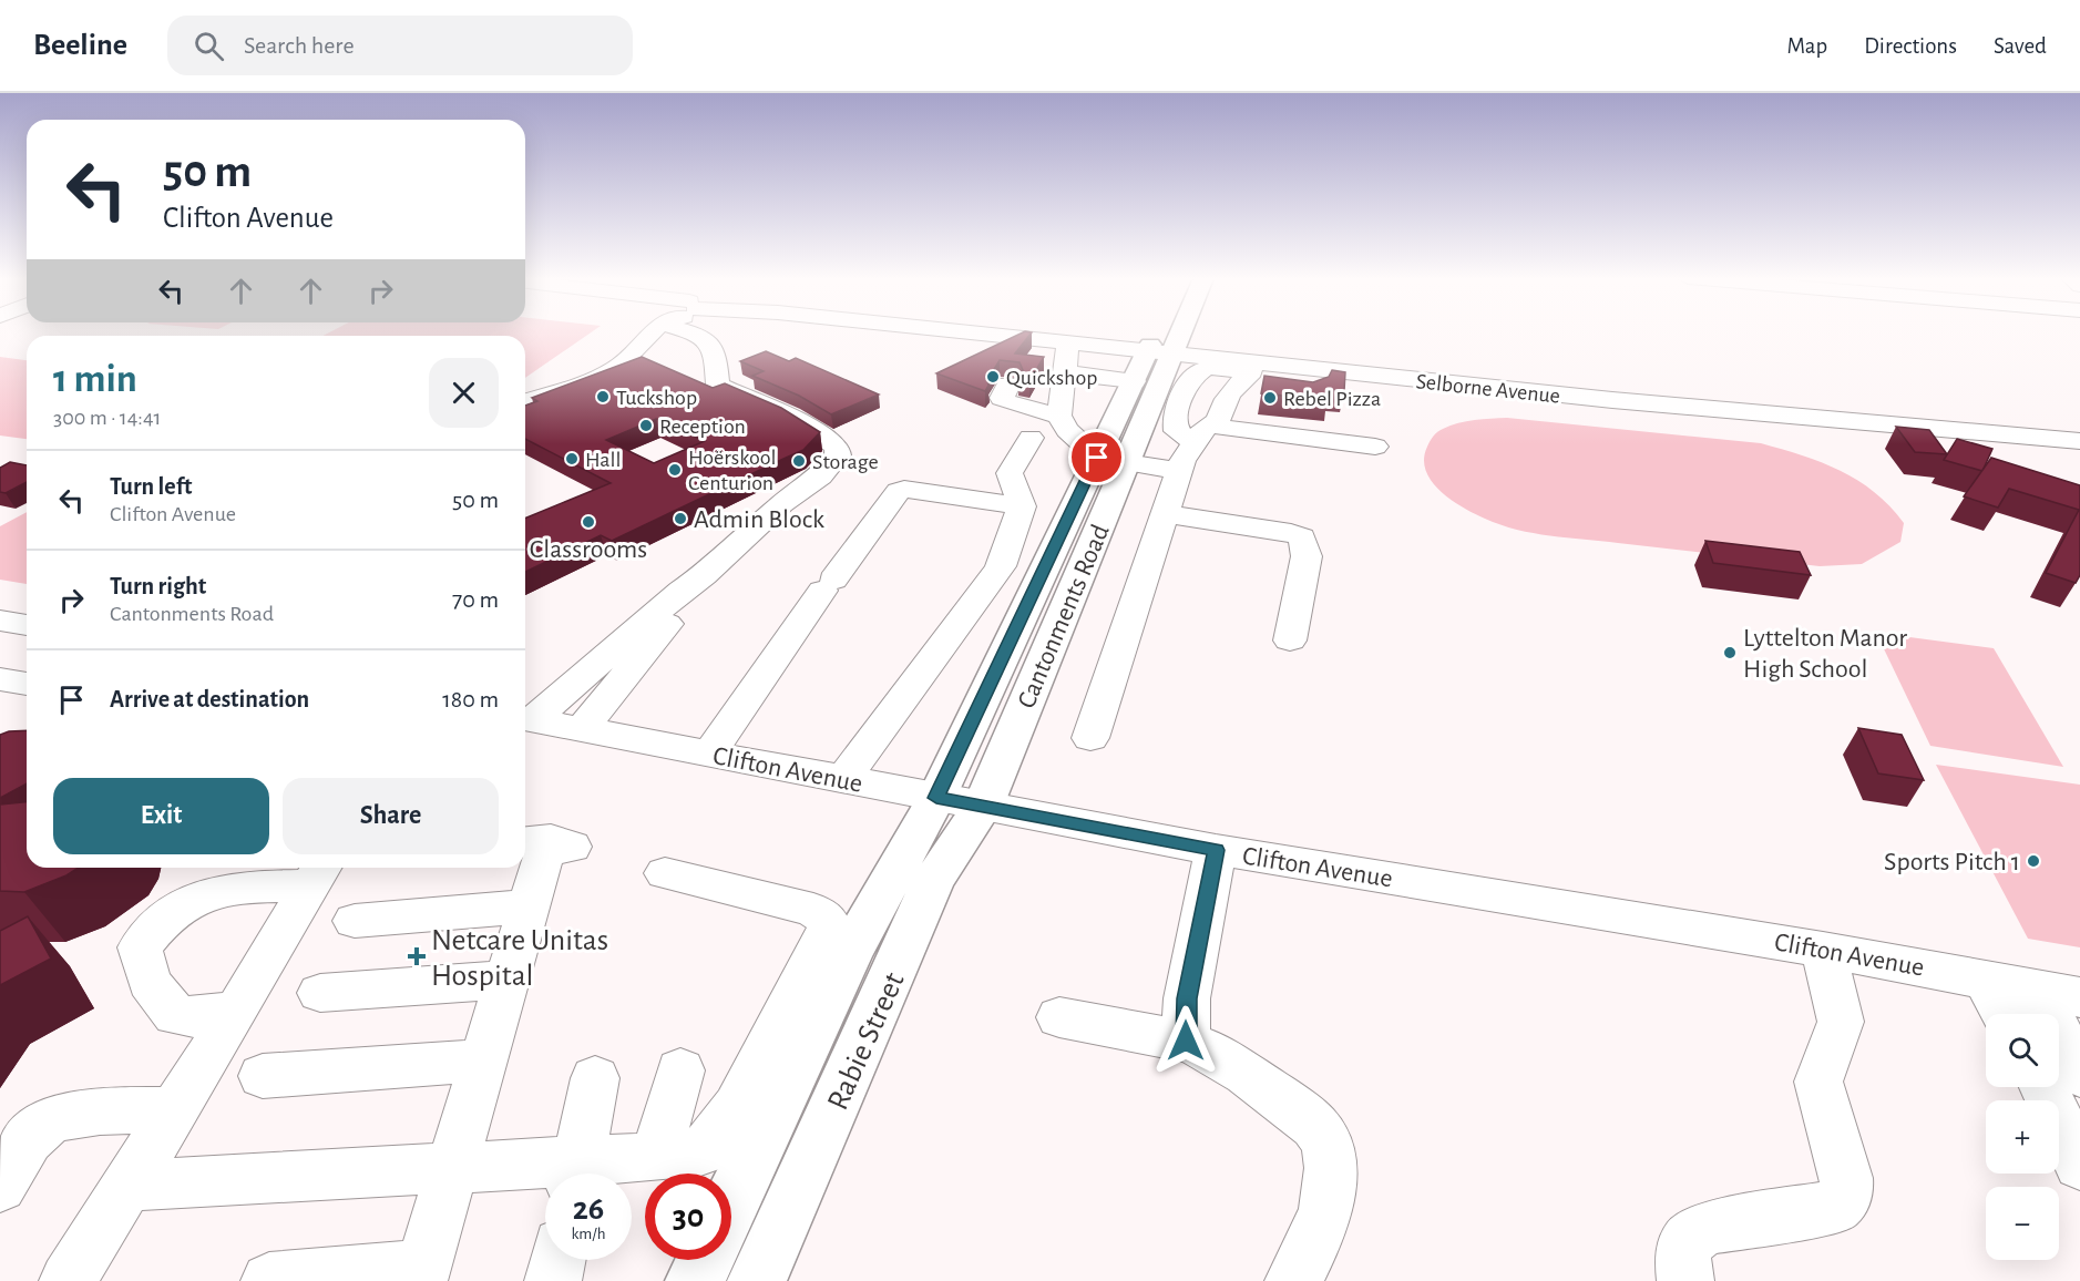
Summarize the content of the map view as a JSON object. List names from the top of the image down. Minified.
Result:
{"streets":{"main road":["Cantonments Road","Rabie Street"],"street":["Selborne Avenue","Clifton Avenue"]},"crossings":[["Selborne Avenue","Cantonments Road"],["Cantonments Road","Clifton Avenue"],["Cantonments Road","Rabie Street"],["Clifton Avenue","Rabie Street"]],"places":{"other":["Quickshop","Tuckshop","Rebel Pizza","Reception","Hall","Storage","Hoërskool Centurion","Admin Block","Classrooms","Lyttelton Manor High School","Sports Pitch 1"],"health":["Netcare Unitas Hospital"]},"page":{"header":"Beeline","search":"Search here","nav":["Map","Directions","Saved"],"turn":["50 m","Clifton Avenue"],"heading":["1 min","300 m · 14:41"],"list":[{"name":"Turn left","note":"Clifton Avenue","value":"50 m"},{"name":"Turn right","note":"Cantonments Road","value":"70 m"},{"name":"Arrive at destination","value":"180 m"}],"buttons":["Exit","Share"],"map_buttons":["+","−"],"speed":"26 km/h","limit":"30"}}
